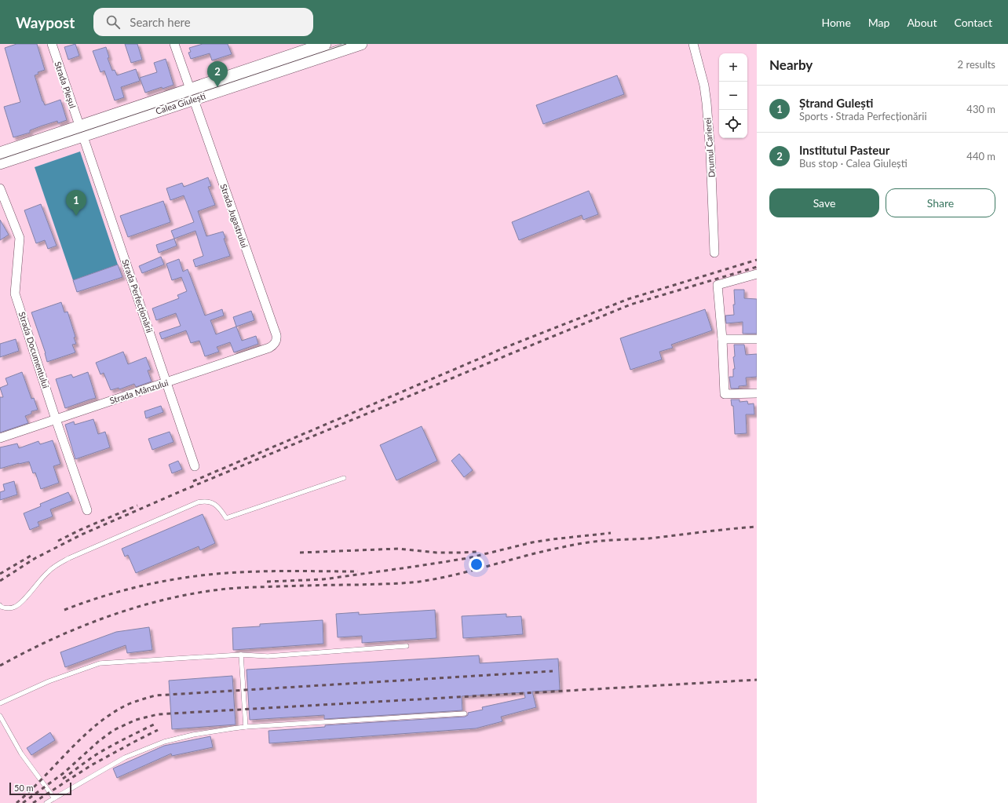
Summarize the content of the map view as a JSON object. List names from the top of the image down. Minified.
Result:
{"streets":{"main road":["Calea Giulești"],"street":["Strada Pleșul","Drumul Carierei","Strada Jugastrului","Strada Perfecționării","Strada Documentului","Strada Mânzului"]},"crossings":[["Strada Pleșul","Calea Giulești"],["Strada Pleșul","Strada Perfecționării"],["Calea Giulești","Strada Jugastrului"],["Calea Giulești","Strada Perfecționării"],["Strada Jugastrului","Strada Mânzului"],["Strada Perfecționării","Strada Mânzului"],["Strada Documentului","Strada Mânzului"]],"scale_bar":"50 m","page":{"header":"Waypost","search":"Search here","nav":["Home","Map","About","Contact"],"heading":["Nearby","2 results"],"map_buttons":["+","−"],"pins":["2","1"],"list":[{"mark":"1","name":"Ștrand Gulești","note":"Sports · Strada Perfecționării","value":"430 m"},{"mark":"2","name":"Institutul Pasteur","note":"Bus stop · Calea Giulești","value":"440 m"}],"buttons":["Save","Share"],"scale":"50 m"}}
